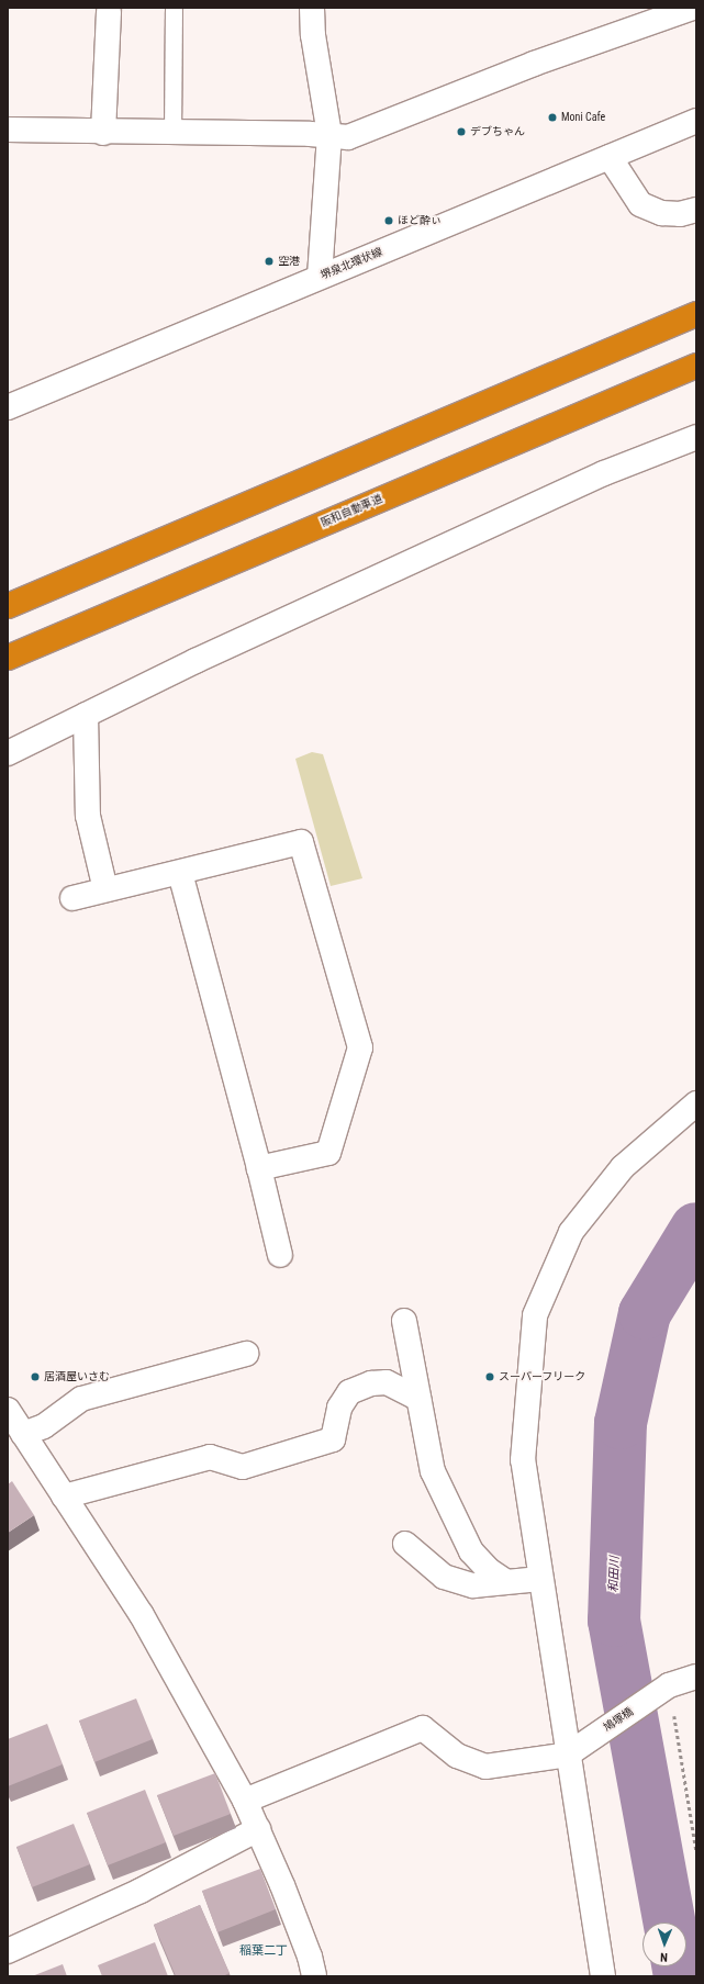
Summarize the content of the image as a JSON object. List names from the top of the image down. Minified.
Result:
{"streets":{"highway":["阪和自動車道"],"street":["堺泉北環状線","鳩塚橋"]},"districts":["稲葉二丁"],"water":["和田川"],"places":["Moni Cafe","デブちゃん","ほど酔ぃ","空港","居酒屋いさむ","スーパーフリーク"],"north":"bottom"}
